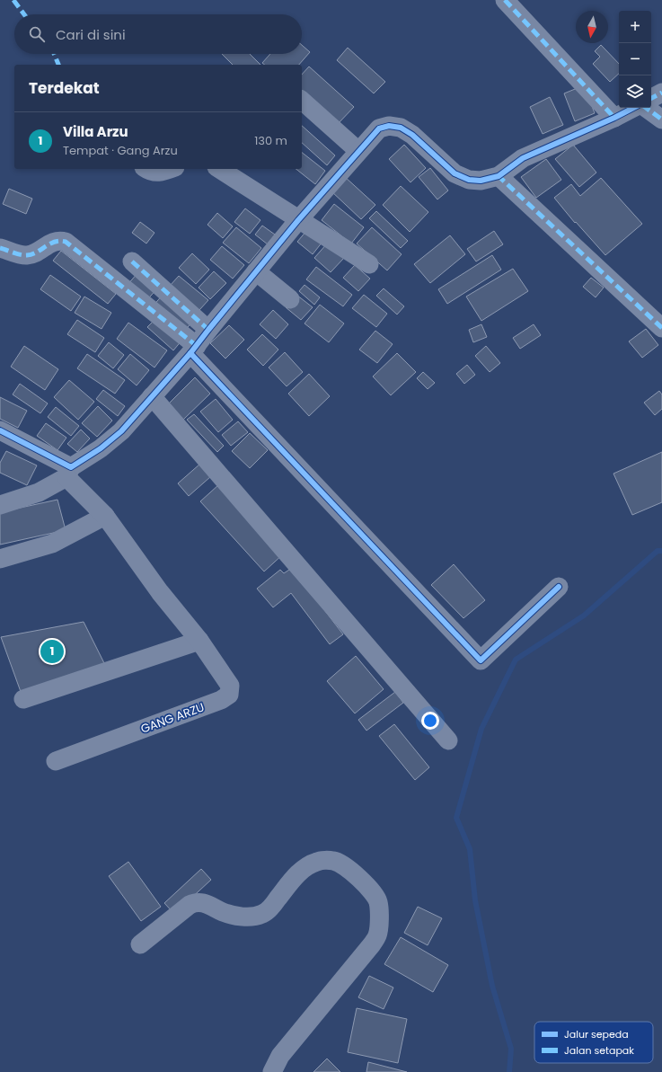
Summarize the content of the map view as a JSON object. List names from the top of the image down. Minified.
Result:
{"streets":{"street":["GANG ARZU"]},"legend":["Jalur sepeda","Jalan setapak"],"north":"bottom","page":{"map_buttons":["+","−"],"search":"Cari di sini","heading":"Terdekat","list":[{"mark":"1","name":"Villa Arzu","note":"Tempat · Gang Arzu","value":"130 m"}],"pins":"1"}}
